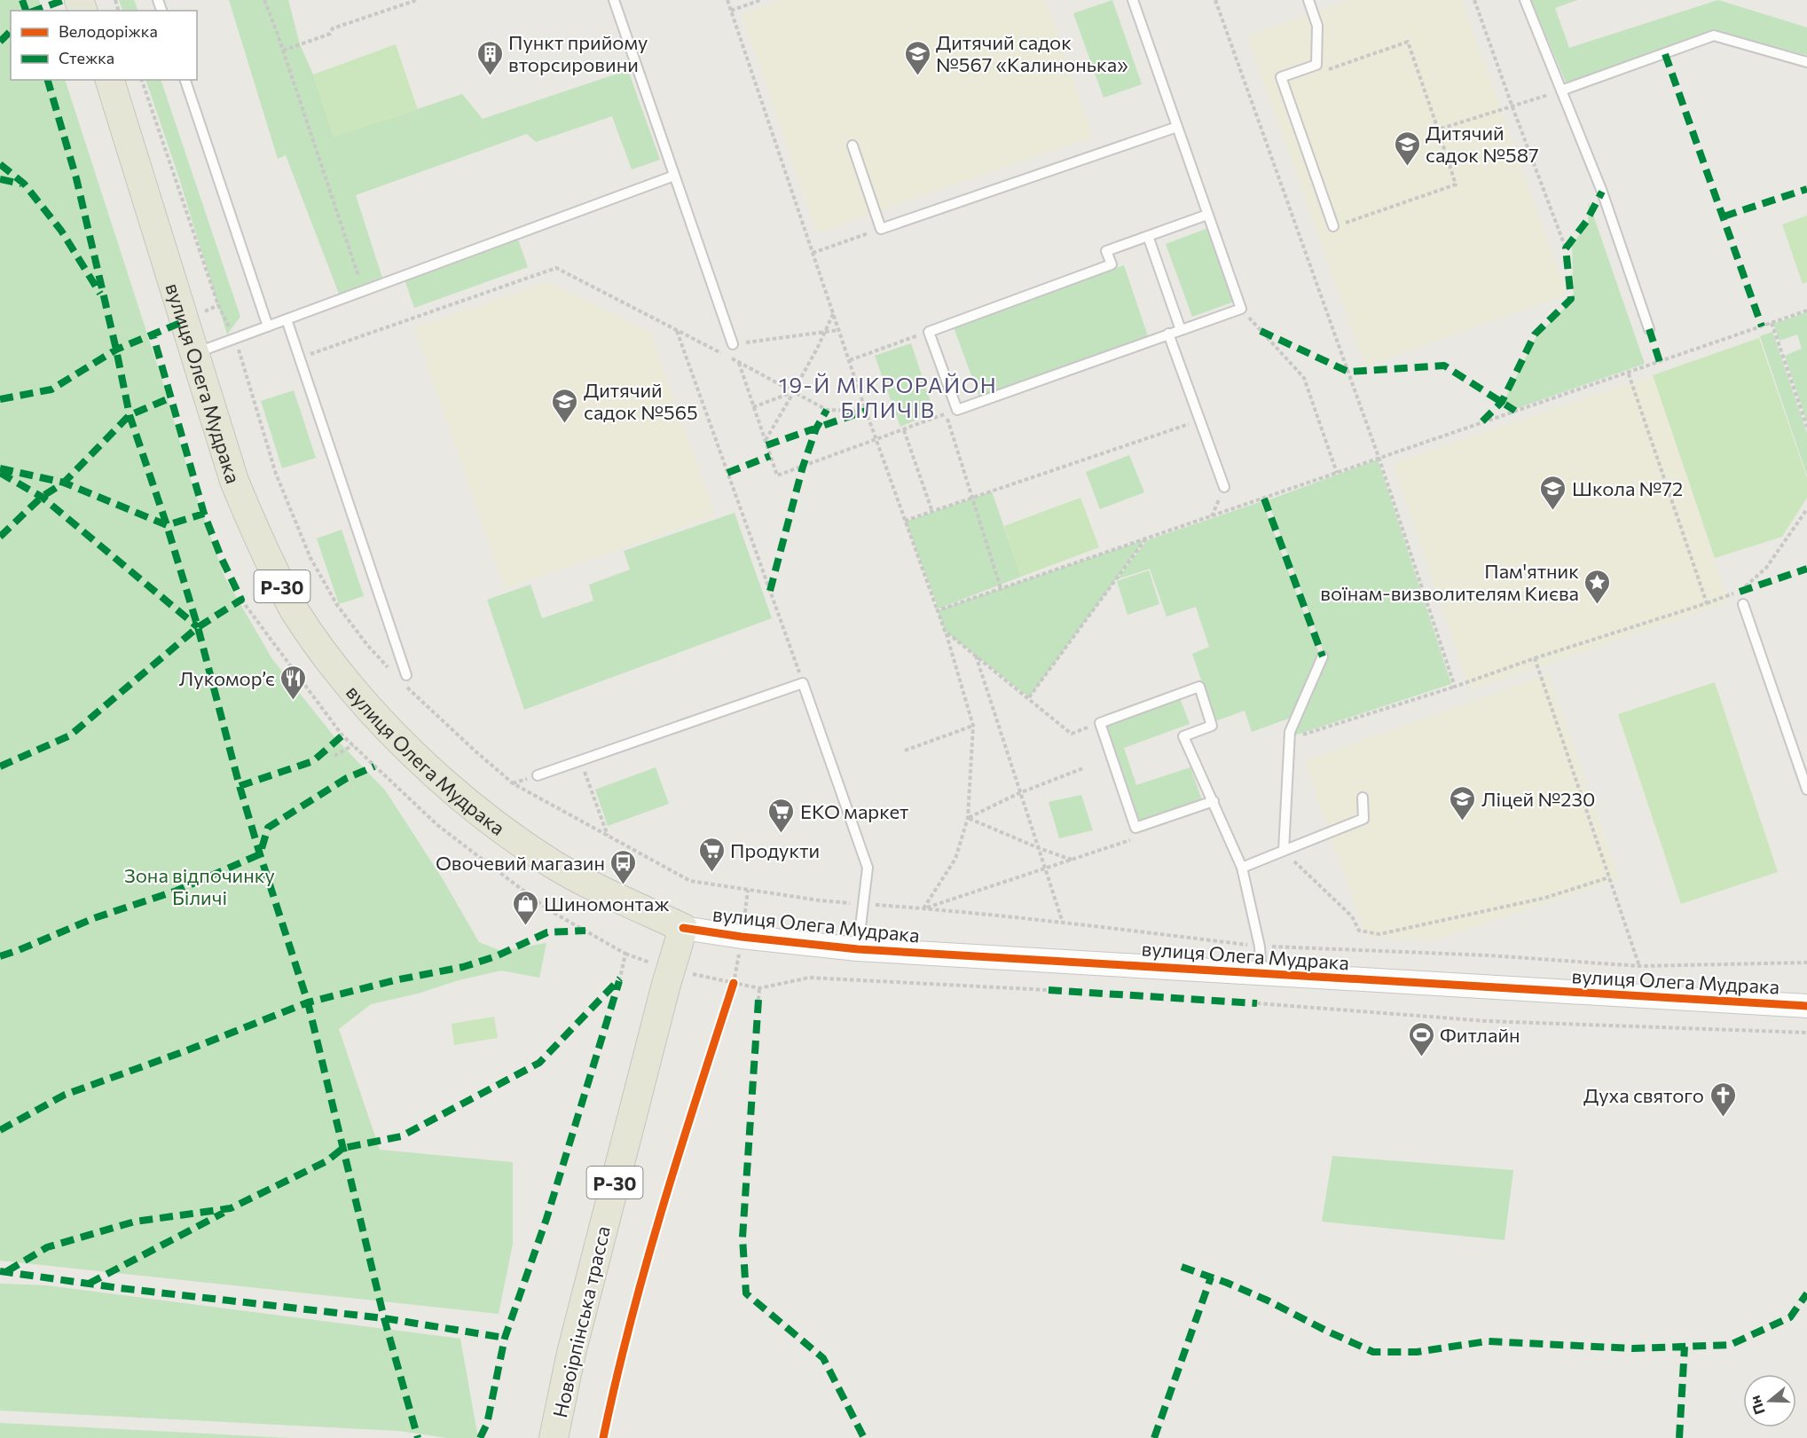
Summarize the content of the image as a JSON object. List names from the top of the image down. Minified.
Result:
{"streets":{"main road":["вулиця Олега Мудрака","Р-30","Новоірпінська трасса"]},"crossings":[["вулиця Олега Мудрака","Новоірпінська трасса"]],"districts":["19-Й МІКРОРАЙОН БІЛИЧІВ"],"parks":["Зона відпочинку Біличі"],"places":{"building":["Пункт прийому вторсировини"],"school or university":["Дитячий садок №567 «Калинонька»","Дитячий садок №587","Дитячий садок №565","Школа №72","Ліцей №230"],"place":["Пам'ятник воїнам-визволителям Києва"],"restaurant":["Лукомор’є"],"supermarket":["ЕКО маркет","Продукти"],"bus stop":["Овочевий магазин"],"shop":["Шиномонтаж"],"sports":["Фитлайн"],"church":["Духа святого"]},"legend":["Велодоріжка","Стежка"],"north":"left"}
